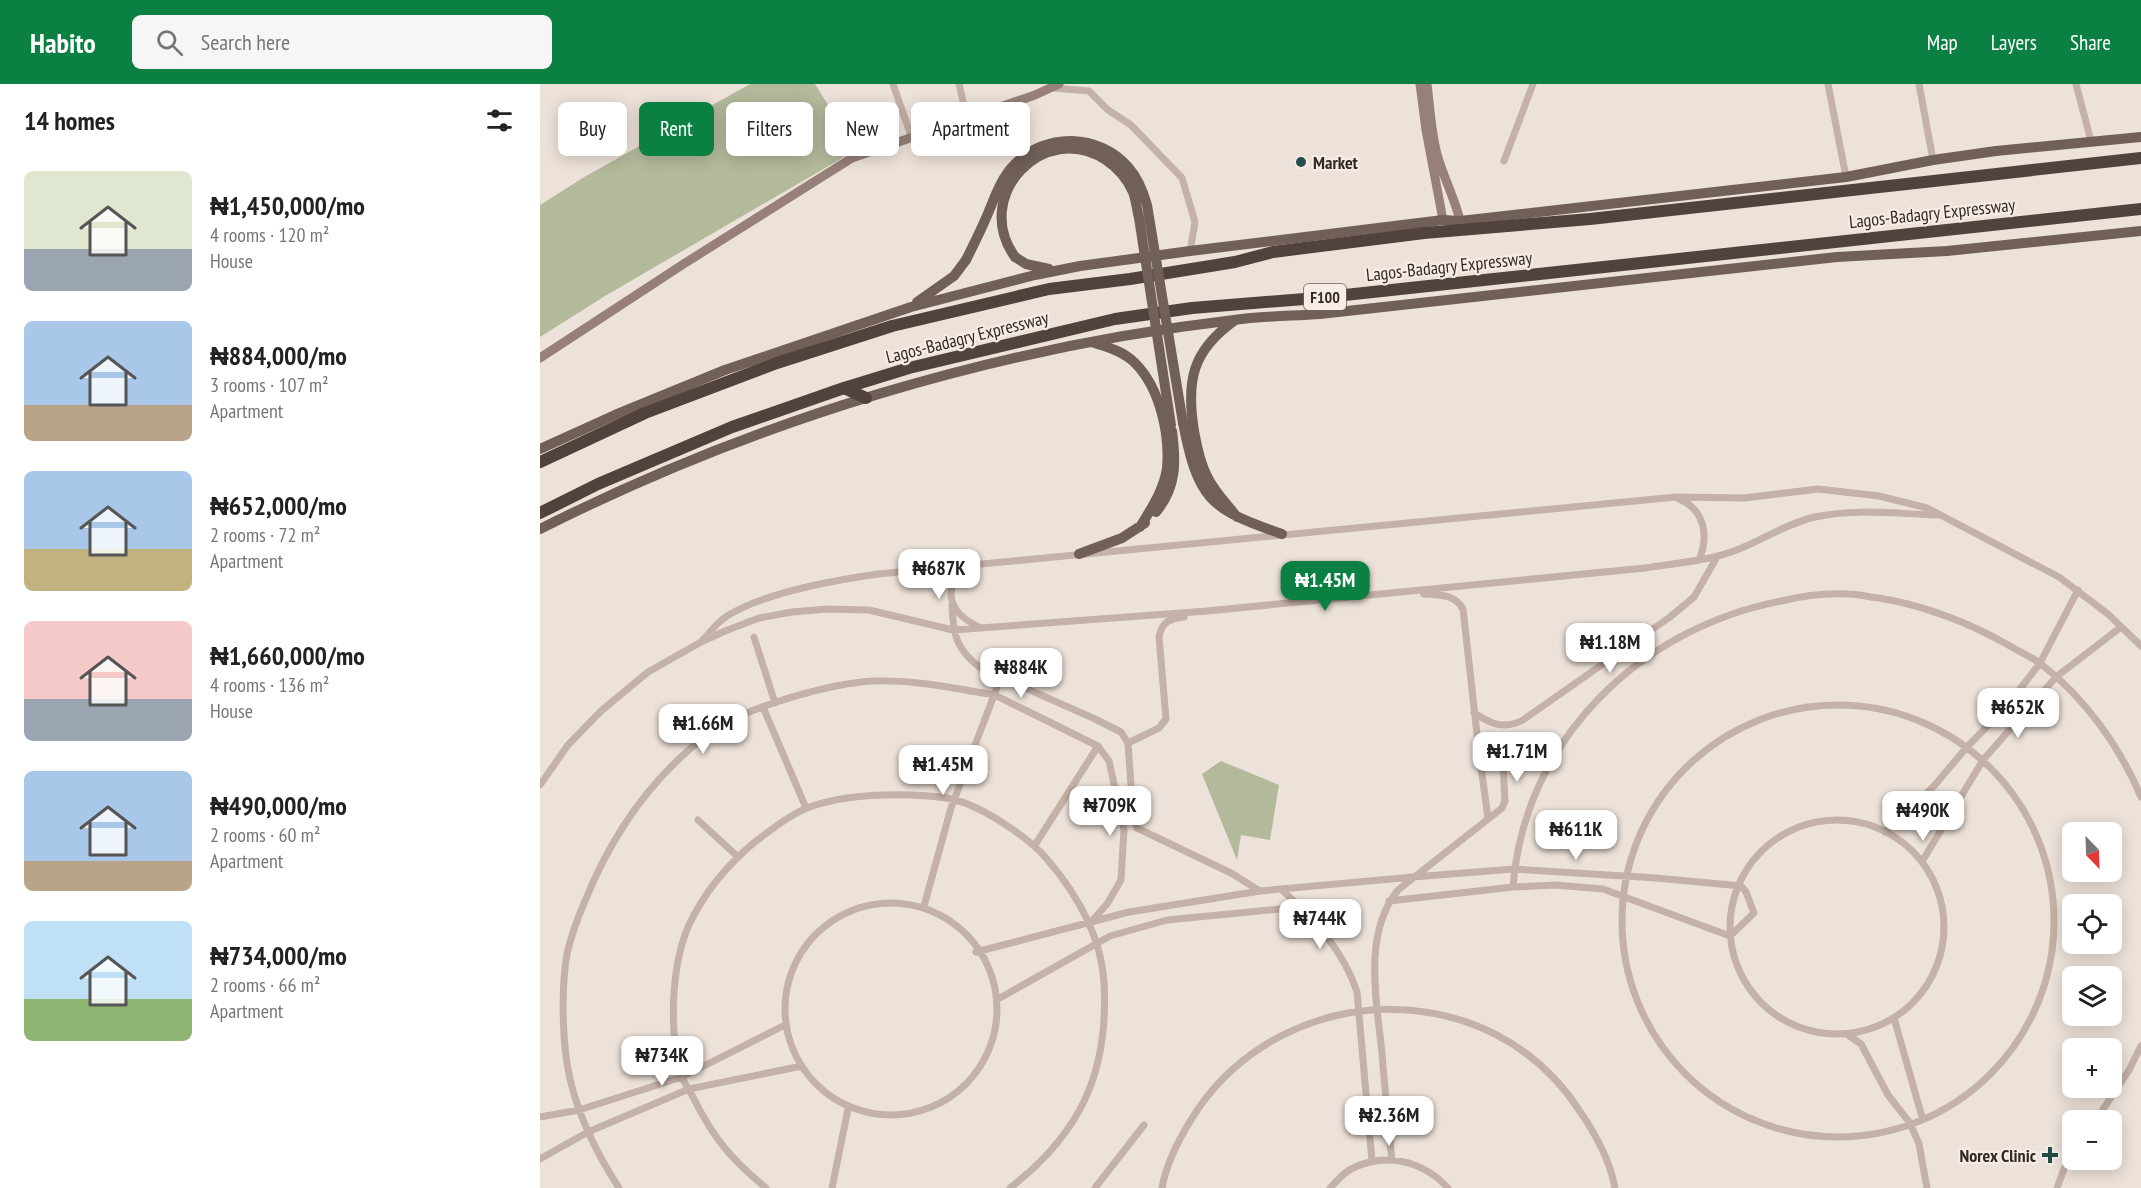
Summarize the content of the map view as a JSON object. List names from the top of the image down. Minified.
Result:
{"streets":{"highway":["Lagos-Badagry Expressway","F100"]},"places":{"other":["Market"],"health":["Norex Clinic"]},"north":"bottom right","page":{"header":"Habito","search":"Search here","nav":["Map","Layers","Share"],"heading":"14 homes","chip":["Buy","Rent","Filters","New","Apartment"],"list":[{"name":"₦1,450,000/mo","note":"4 rooms · 120 m² · House"},{"name":"₦884,000/mo","note":"3 rooms · 107 m² · Apartment"},{"name":"₦652,000/mo","note":"2 rooms · 72 m² · Apartment"},{"name":"₦1,660,000/mo","note":"4 rooms · 136 m² · House"},{"name":"₦490,000/mo","note":"2 rooms · 60 m² · Apartment"},{"name":"₦734,000/mo","note":"2 rooms · 66 m² · Apartment"}],"price":["₦687K","₦1.45M","₦1.18M","₦884K","₦652K","₦1.66M","₦1.71M","₦1.45M","₦709K","₦490K","₦611K","₦744K","₦734K","₦2.36M"],"map_buttons":["+","−"]}}
